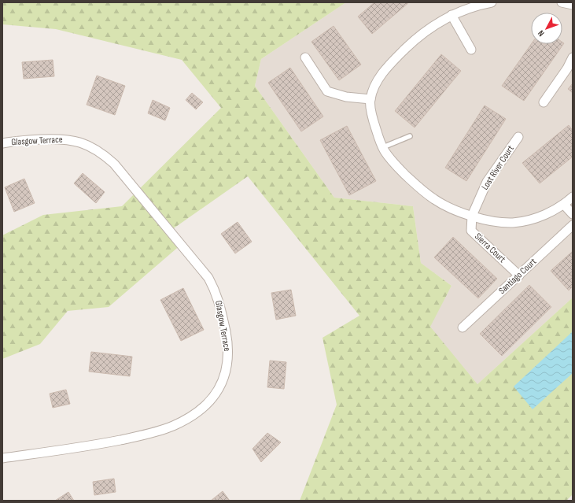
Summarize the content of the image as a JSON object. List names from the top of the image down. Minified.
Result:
{"streets":{"street":["Glasgow Terrace","Lost River Court","Sierra Court","Santiago Court"]},"crossings":[["Lost River Court","Sierra Court"],["Sierra Court","Santiago Court"]],"north":"bottom left"}
